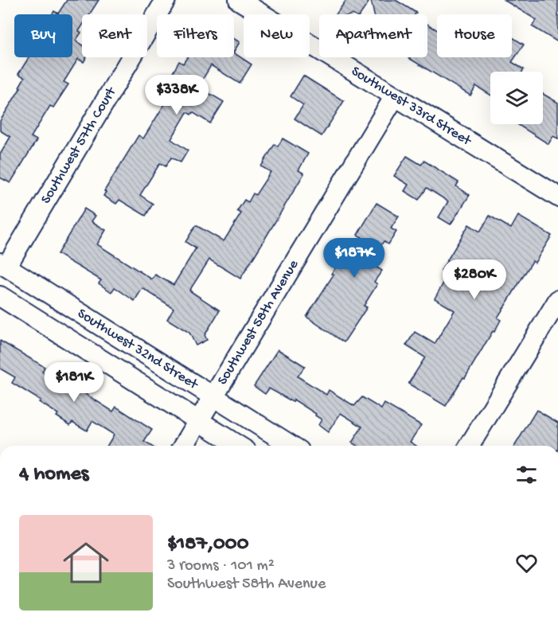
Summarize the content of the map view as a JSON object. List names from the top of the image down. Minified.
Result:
{"streets":{"street":["Southwest 33rd Street","Southwest 57th Court","Southwest 58th Avenue","Southwest 32nd Street"]},"crossings":[["Southwest 33rd Street","Southwest 58th Avenue"],["Southwest 57th Court","Southwest 32nd Street"],["Southwest 58th Avenue","Southwest 32nd Street"]],"page":{"chip":["Buy","Rent","Filters","New","Apartment","House"],"price":["$338K","$187K","$280K","$181K"],"heading":"4 homes","list":[{"name":"$187,000","note":"3 rooms · 101 m² · Southwest 58th Avenue"}]}}
